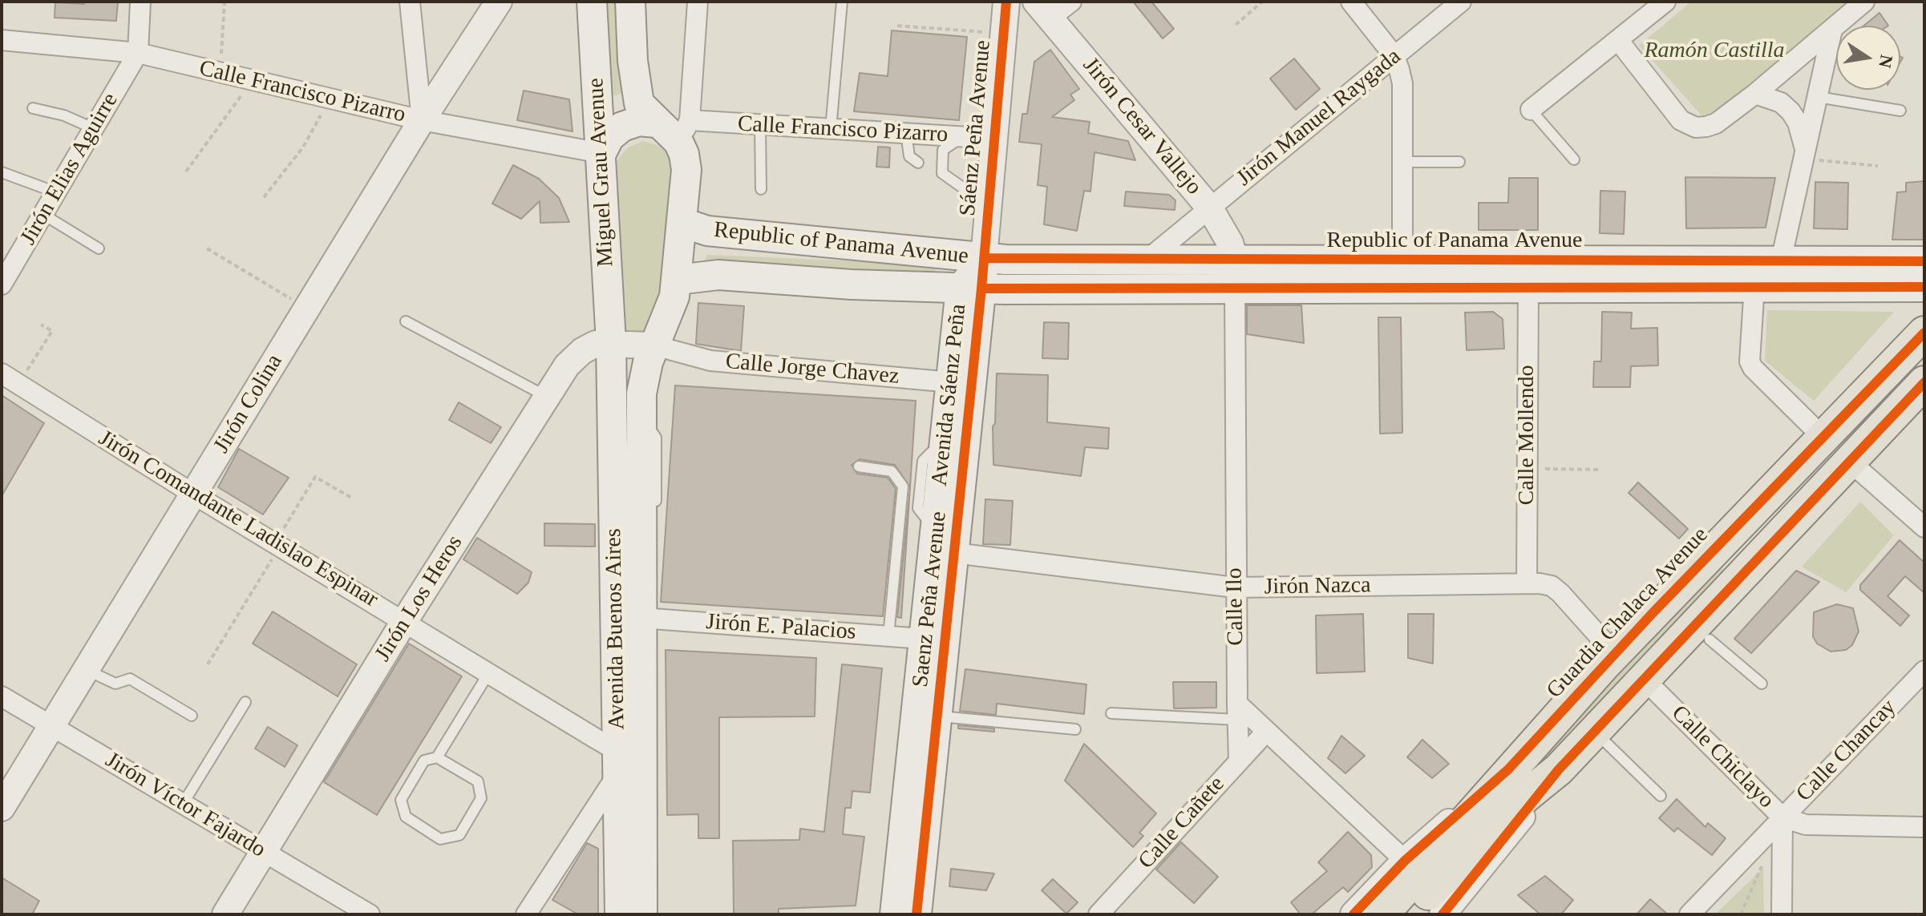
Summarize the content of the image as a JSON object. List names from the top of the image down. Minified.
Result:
{"streets":{"main road":["Miguel Grau Avenue","Republic of Panama Avenue","Avenida Sáenz Peña","Saenz Peña Avenue","Guardia Chalaca Avenue","Avenida Buenos Aires"],"street":["Calle Francisco Pizarro","Jirón Manuel Raygada","Jirón Cesar Vallejo","Sáenz Peña Avenue","Jirón Elias Aguirre","Calle Jorge Chavez","Jirón Colina","Calle Mollendo","Jirón Comandante Ladislao Espinar","Jirón Nazca","Jirón Los Heros","Calle Ilo","Jirón E. Palacios","Calle Chancay","Calle Chiclayo","Jirón Víctor Fajardo","Calle Cañete"]},"crossings":[["Calle Francisco Pizarro","Sáenz Peña Avenue"],["Calle Francisco Pizarro","Jirón Elias Aguirre"],["Calle Francisco Pizarro","Miguel Grau Avenue"],["Calle Francisco Pizarro","Jirón Colina"],["Calle Francisco Pizarro","Avenida Buenos Aires"],["Jirón Manuel Raygada","Jirón Cesar Vallejo"],["Jirón Manuel Raygada","Republic of Panama Avenue"],["Jirón Cesar Vallejo","Republic of Panama Avenue"],["Jirón Cesar Vallejo","Calle Ilo"],["Sáenz Peña Avenue","Republic of Panama Avenue"],["Sáenz Peña Avenue","Avenida Sáenz Peña"],["Miguel Grau Avenue","Jirón Los Heros"],["Miguel Grau Avenue","Avenida Buenos Aires"],["Republic of Panama Avenue","Avenida Sáenz Peña"],["Republic of Panama Avenue","Calle Ilo"],["Republic of Panama Avenue","Avenida Buenos Aires"],["Calle Jorge Chavez","Avenida Sáenz Peña"],["Calle Jorge Chavez","Jirón Los Heros"],["Calle Jorge Chavez","Saenz Peña Avenue"],["Calle Jorge Chavez","Avenida Buenos Aires"],["Avenida Sáenz Peña","Saenz Peña Avenue"],["Avenida Sáenz Peña","Jirón E. Palacios"],["Jirón Colina","Jirón Comandante Ladislao Espinar"],["Jirón Colina","Jirón Víctor Fajardo"],["Calle Mollendo","Jirón Nazca"],["Jirón Comandante Ladislao Espinar","Jirón Los Heros"],["Jirón Comandante Ladislao Espinar","Avenida Buenos Aires"],["Jirón Nazca","Saenz Peña Avenue"],["Jirón Nazca","Calle Ilo"],["Jirón Nazca","Guardia Chalaca Avenue"],["Jirón Los Heros","Avenida Buenos Aires"],["Jirón Los Heros","Jirón Víctor Fajardo"],["Saenz Peña Avenue","Jirón E. Palacios"],["Calle Ilo","Calle Cañete"],["Jirón E. Palacios","Avenida Buenos Aires"],["Calle Chancay","Calle Chiclayo"]],"parks":["Ramón Castilla"],"north":"right"}
